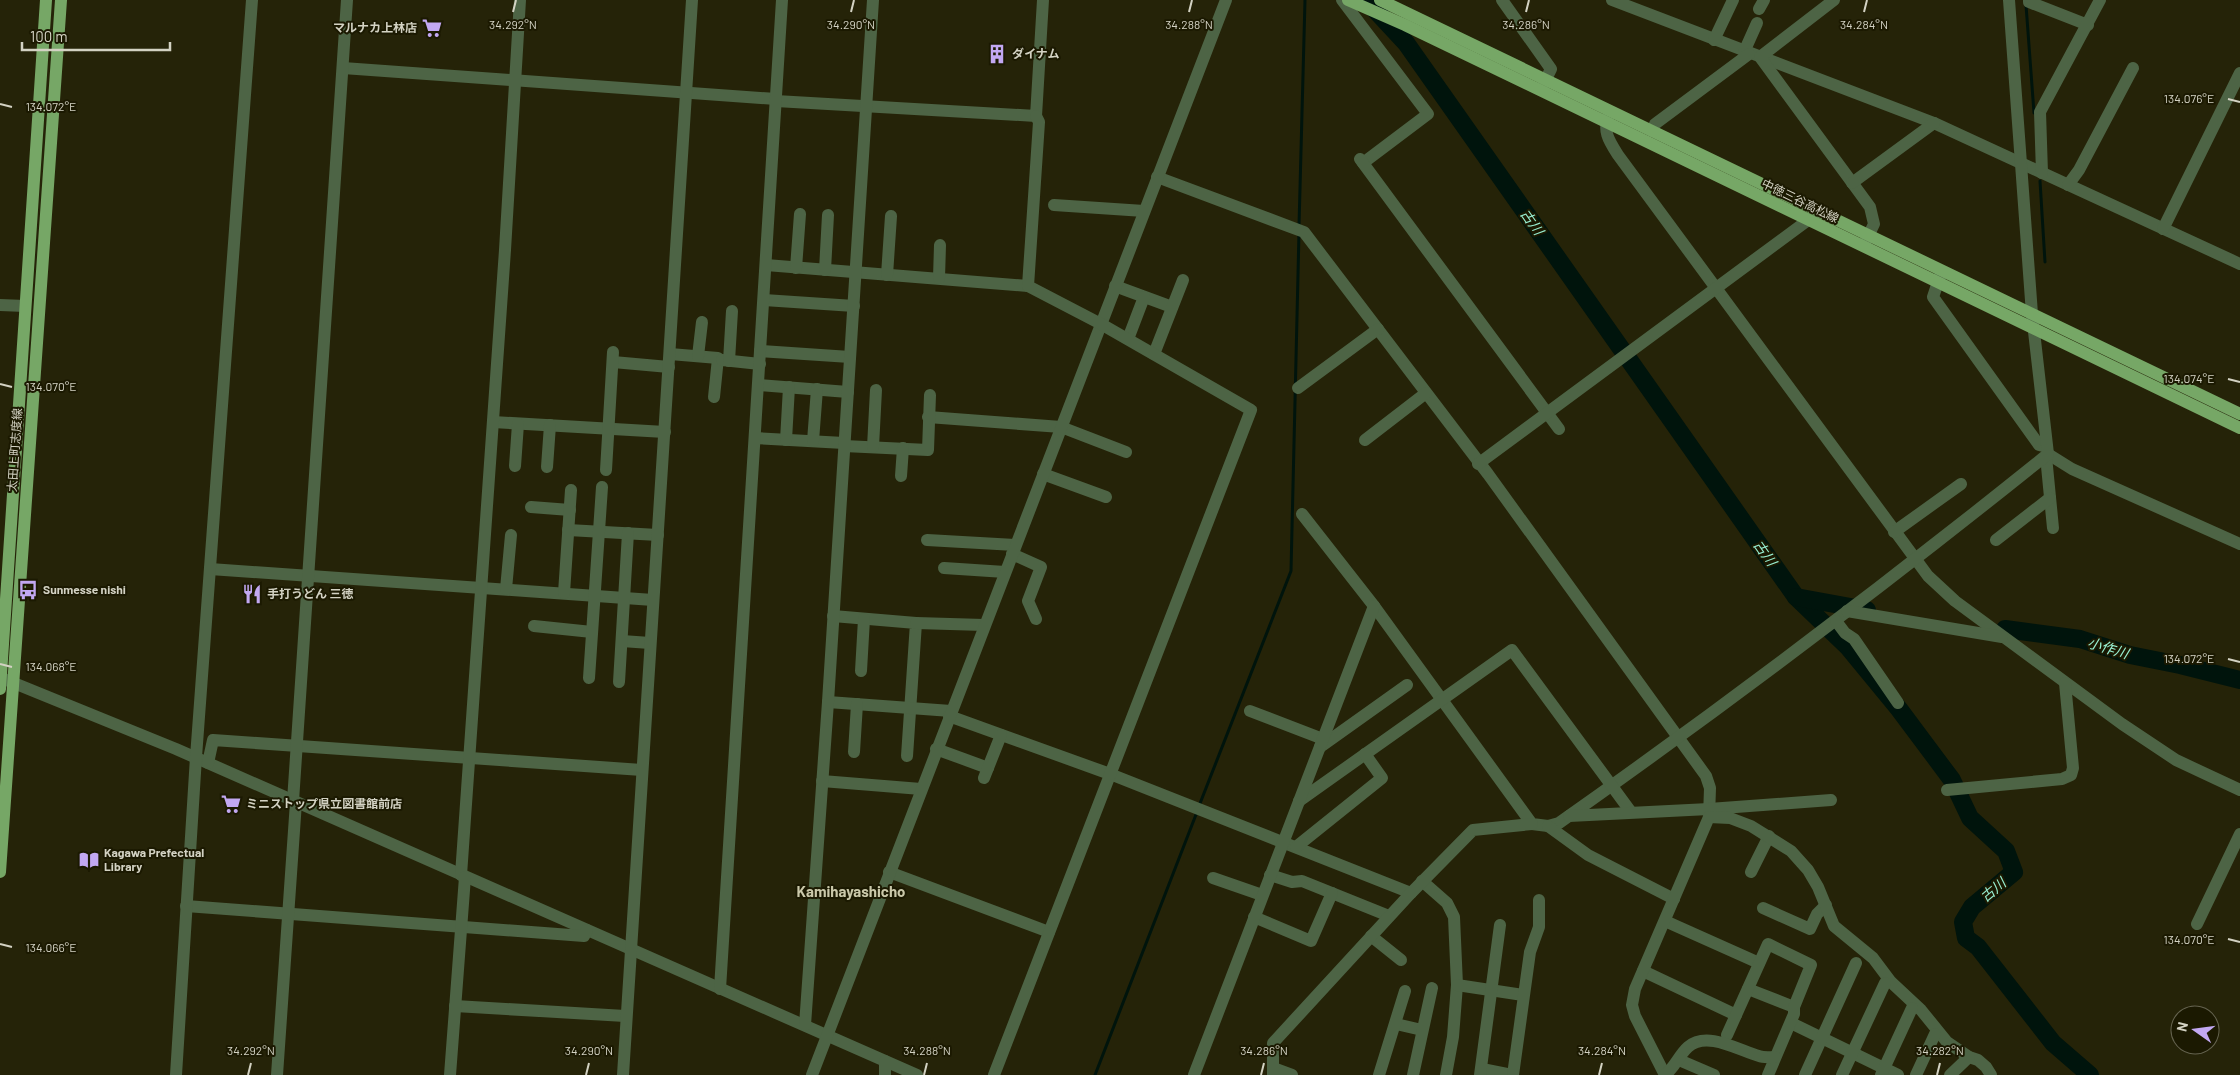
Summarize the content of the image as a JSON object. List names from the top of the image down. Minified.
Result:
{"streets":{"main road":["中徳三谷高松線","太田上町志度線"]},"districts":["Kamihayashicho"],"water":["古川","小作川"],"places":{"supermarket":["マルナカ上林店","ミニストップ県立図書館前店"],"building":["ダイナム"],"bus stop":["Sunmesse nishi"],"restaurant":["手打うどん 三徳"],"library":["Kagawa Prefectual Library"]},"scale_bar":"100 m","north":"left","coordinates":["34.292°N","34.290°N","34.288°N","34.286°N","34.284°N","134.076°E","134.072°E","134.074°E","134.070°E","134.068°E","134.066°E","34.282°N"]}
